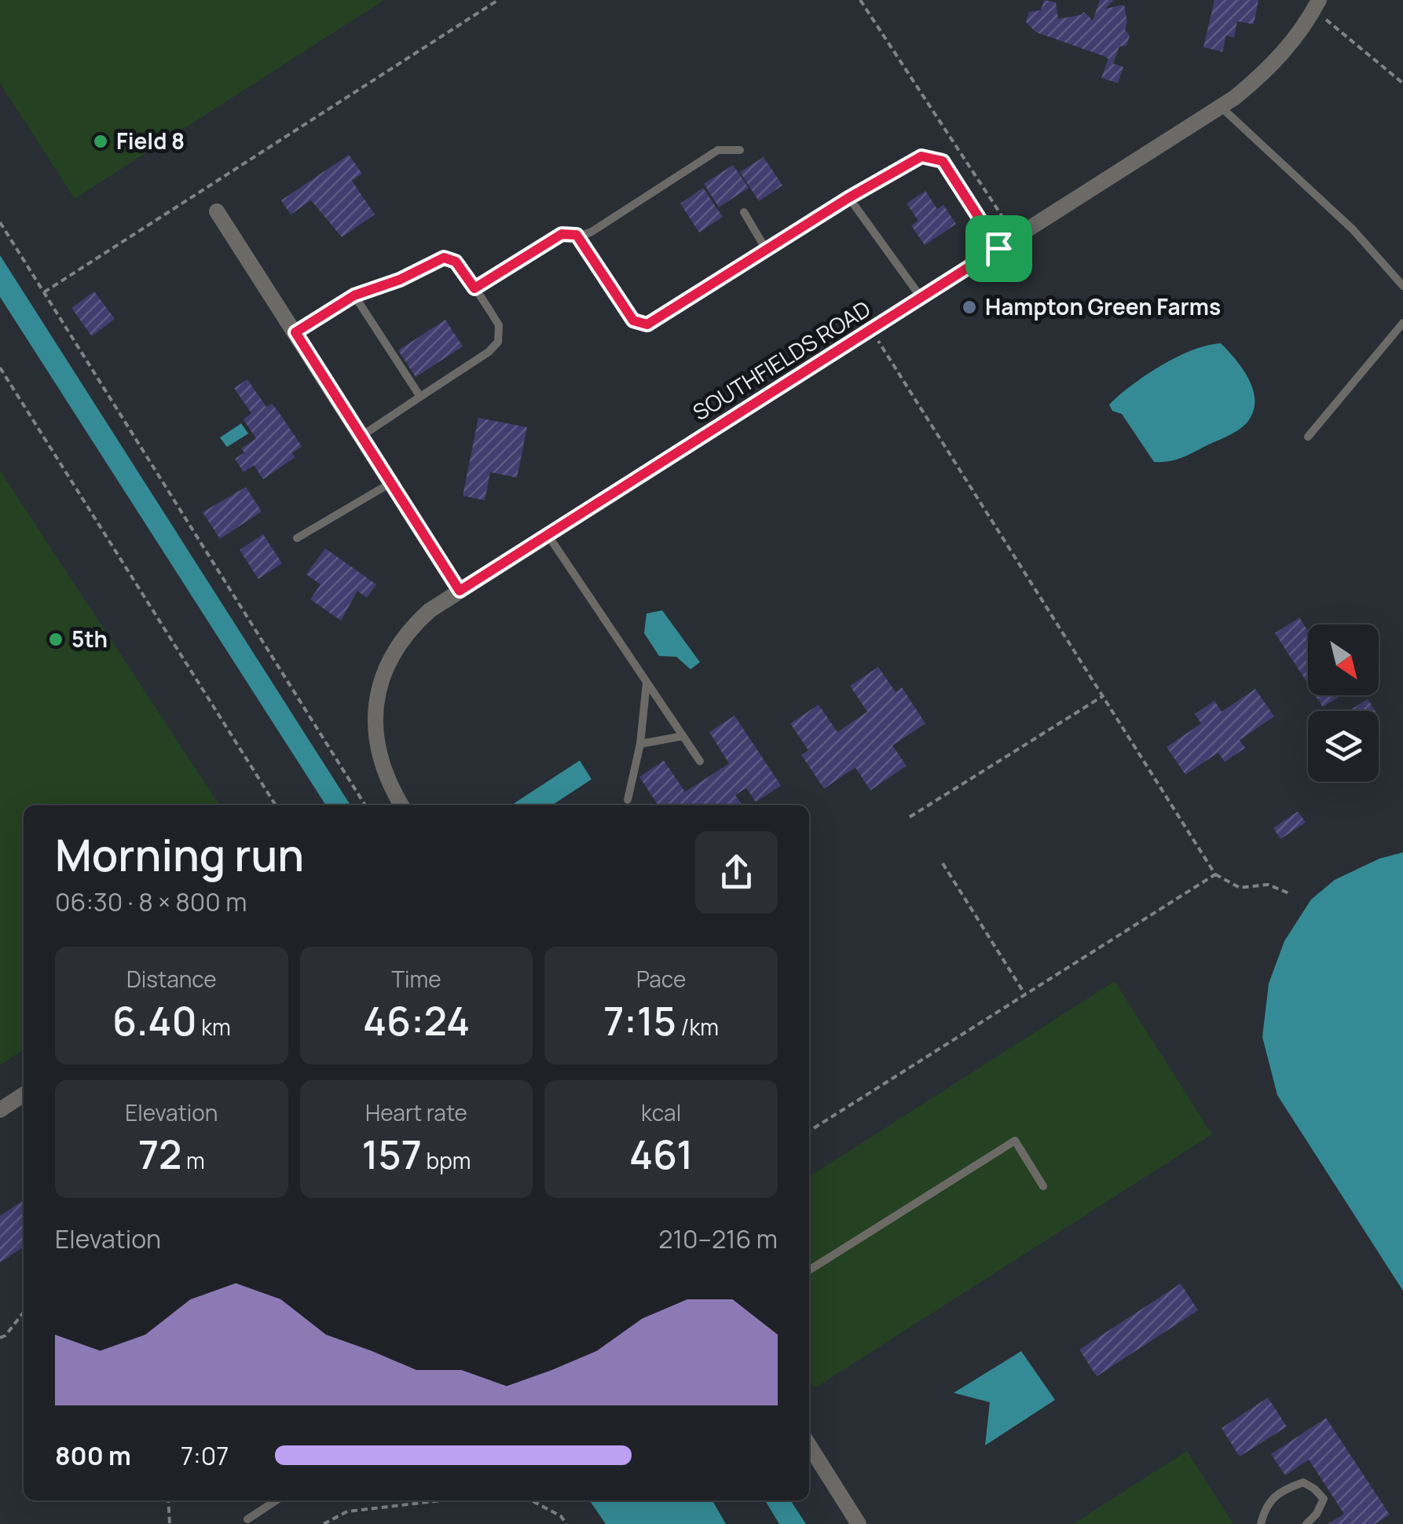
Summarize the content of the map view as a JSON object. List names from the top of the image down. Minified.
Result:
{"streets":{"street":["SOUTHFIELDS ROAD"]},"places":["Field 8","Hampton Green Farms","5th"],"north":"bottom right","page":{"heading":["Morning run","06:30 · 8 × 800 m"],"stats":[["Distance","6.40 km"],["Time","46:24"],["Pace","7:15 /km"],["Elevation","72 m"],["Heart rate","157 bpm"],["kcal","461"]],"chart":["Elevation","210–216 m"],"list":[{"name":"800 m","note":"7:07"}]}}
